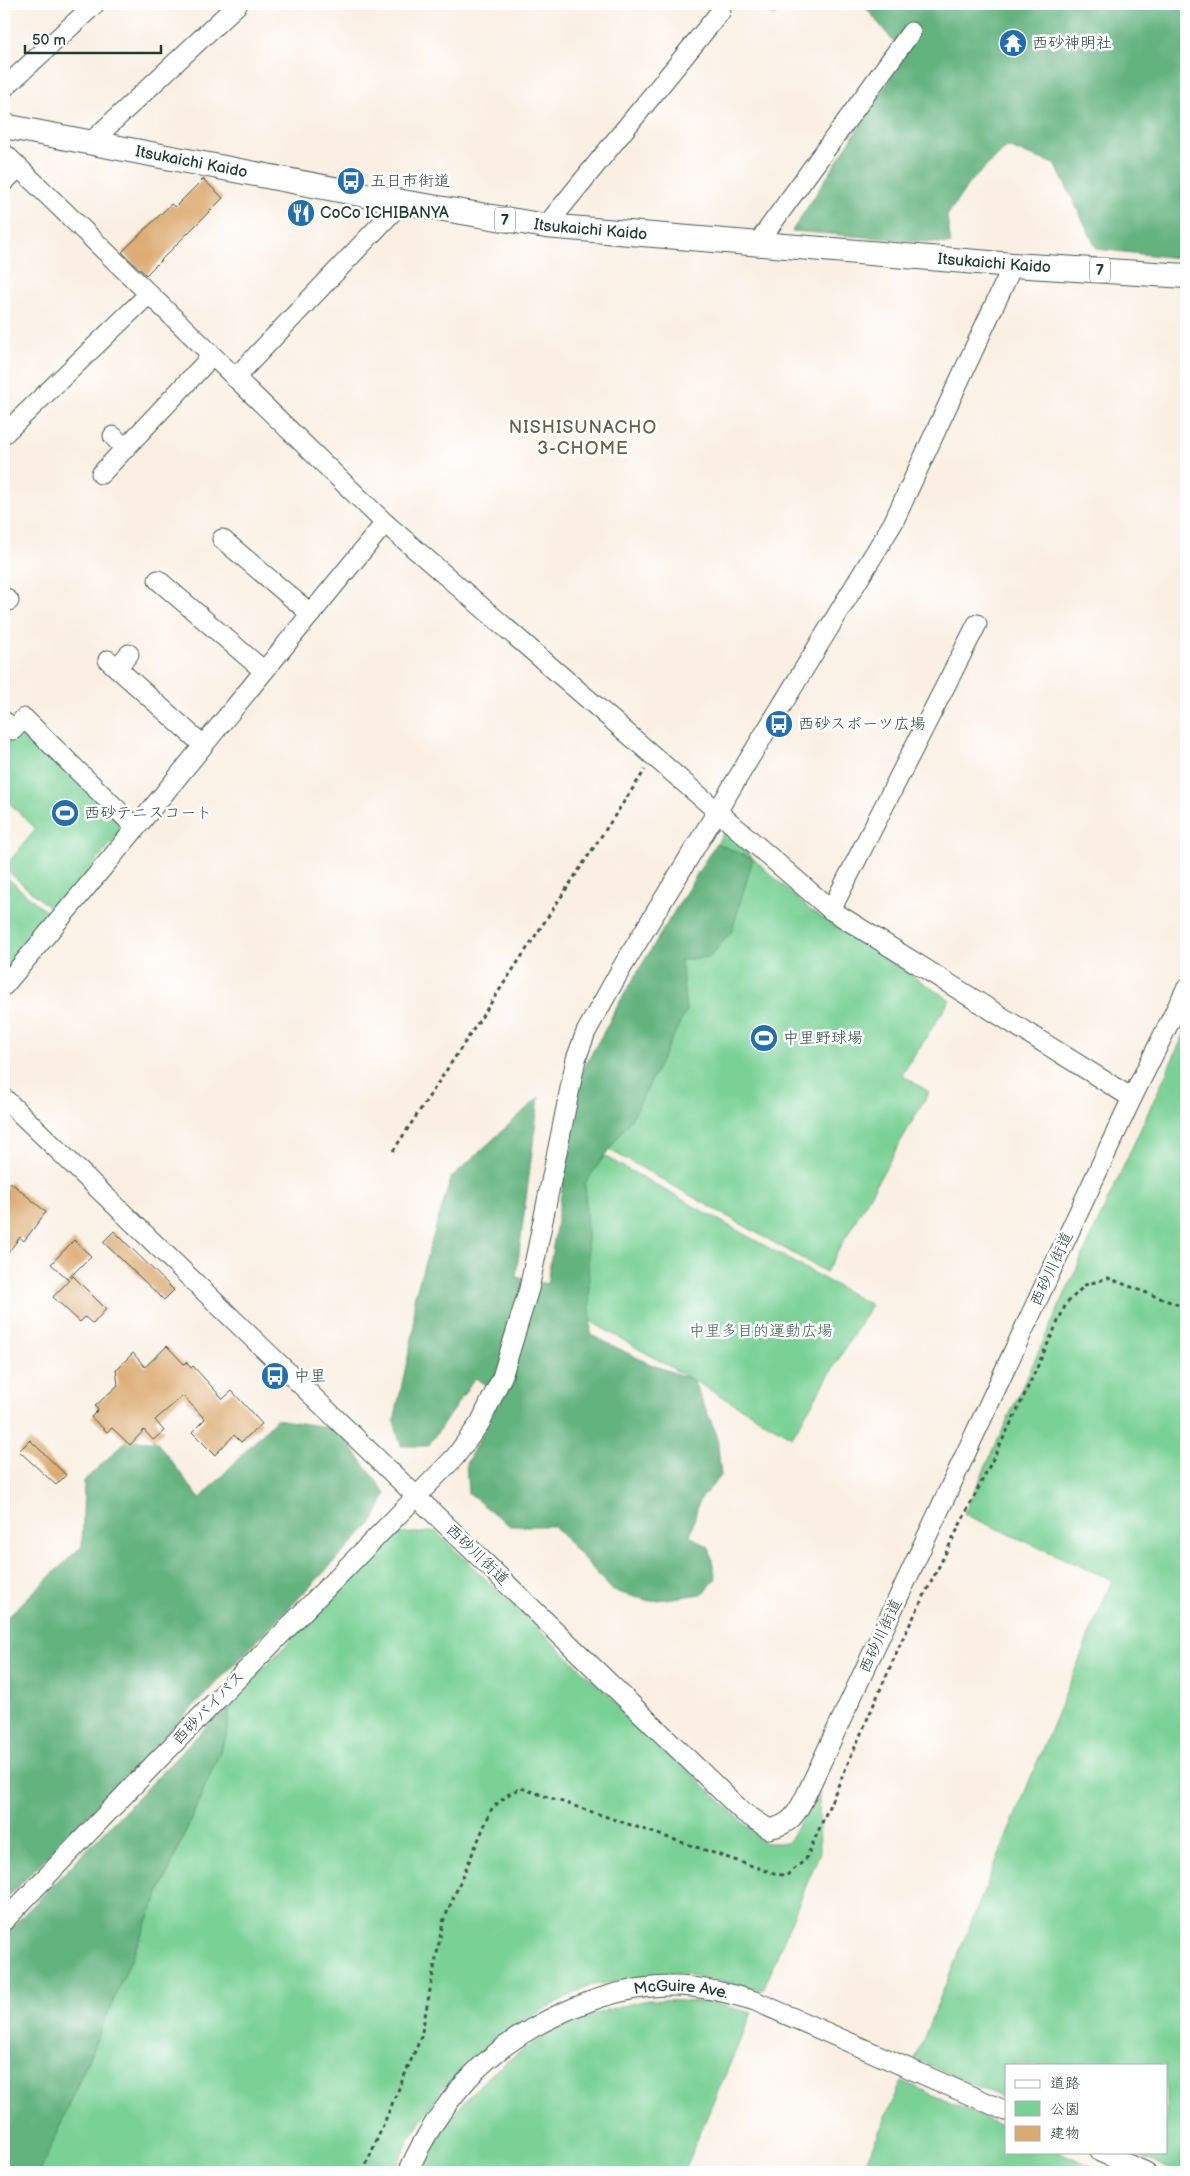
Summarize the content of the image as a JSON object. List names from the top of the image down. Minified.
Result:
{"streets":{"main road":["Itsukaichi Kaido","7"],"street":["西砂川街道","西砂バイパス","McGuire Ave."]},"crossings":[["Itsukaichi Kaido","西砂バイパス"],["西砂川街道","西砂バイパス"]],"districts":["NISHISUNACHO 3-CHOME"],"parks":["中里多目的運動広場"],"places":{"temple":["西砂神明社"],"bus stop":["五日市街道","西砂スポーツ広場","中里"],"restaurant":["CoCo ICHIBANYA"],"sports":["西砂テニスコート","中里野球場"]},"legend":["道路","公園","建物"],"scale_bar":"50 m"}
